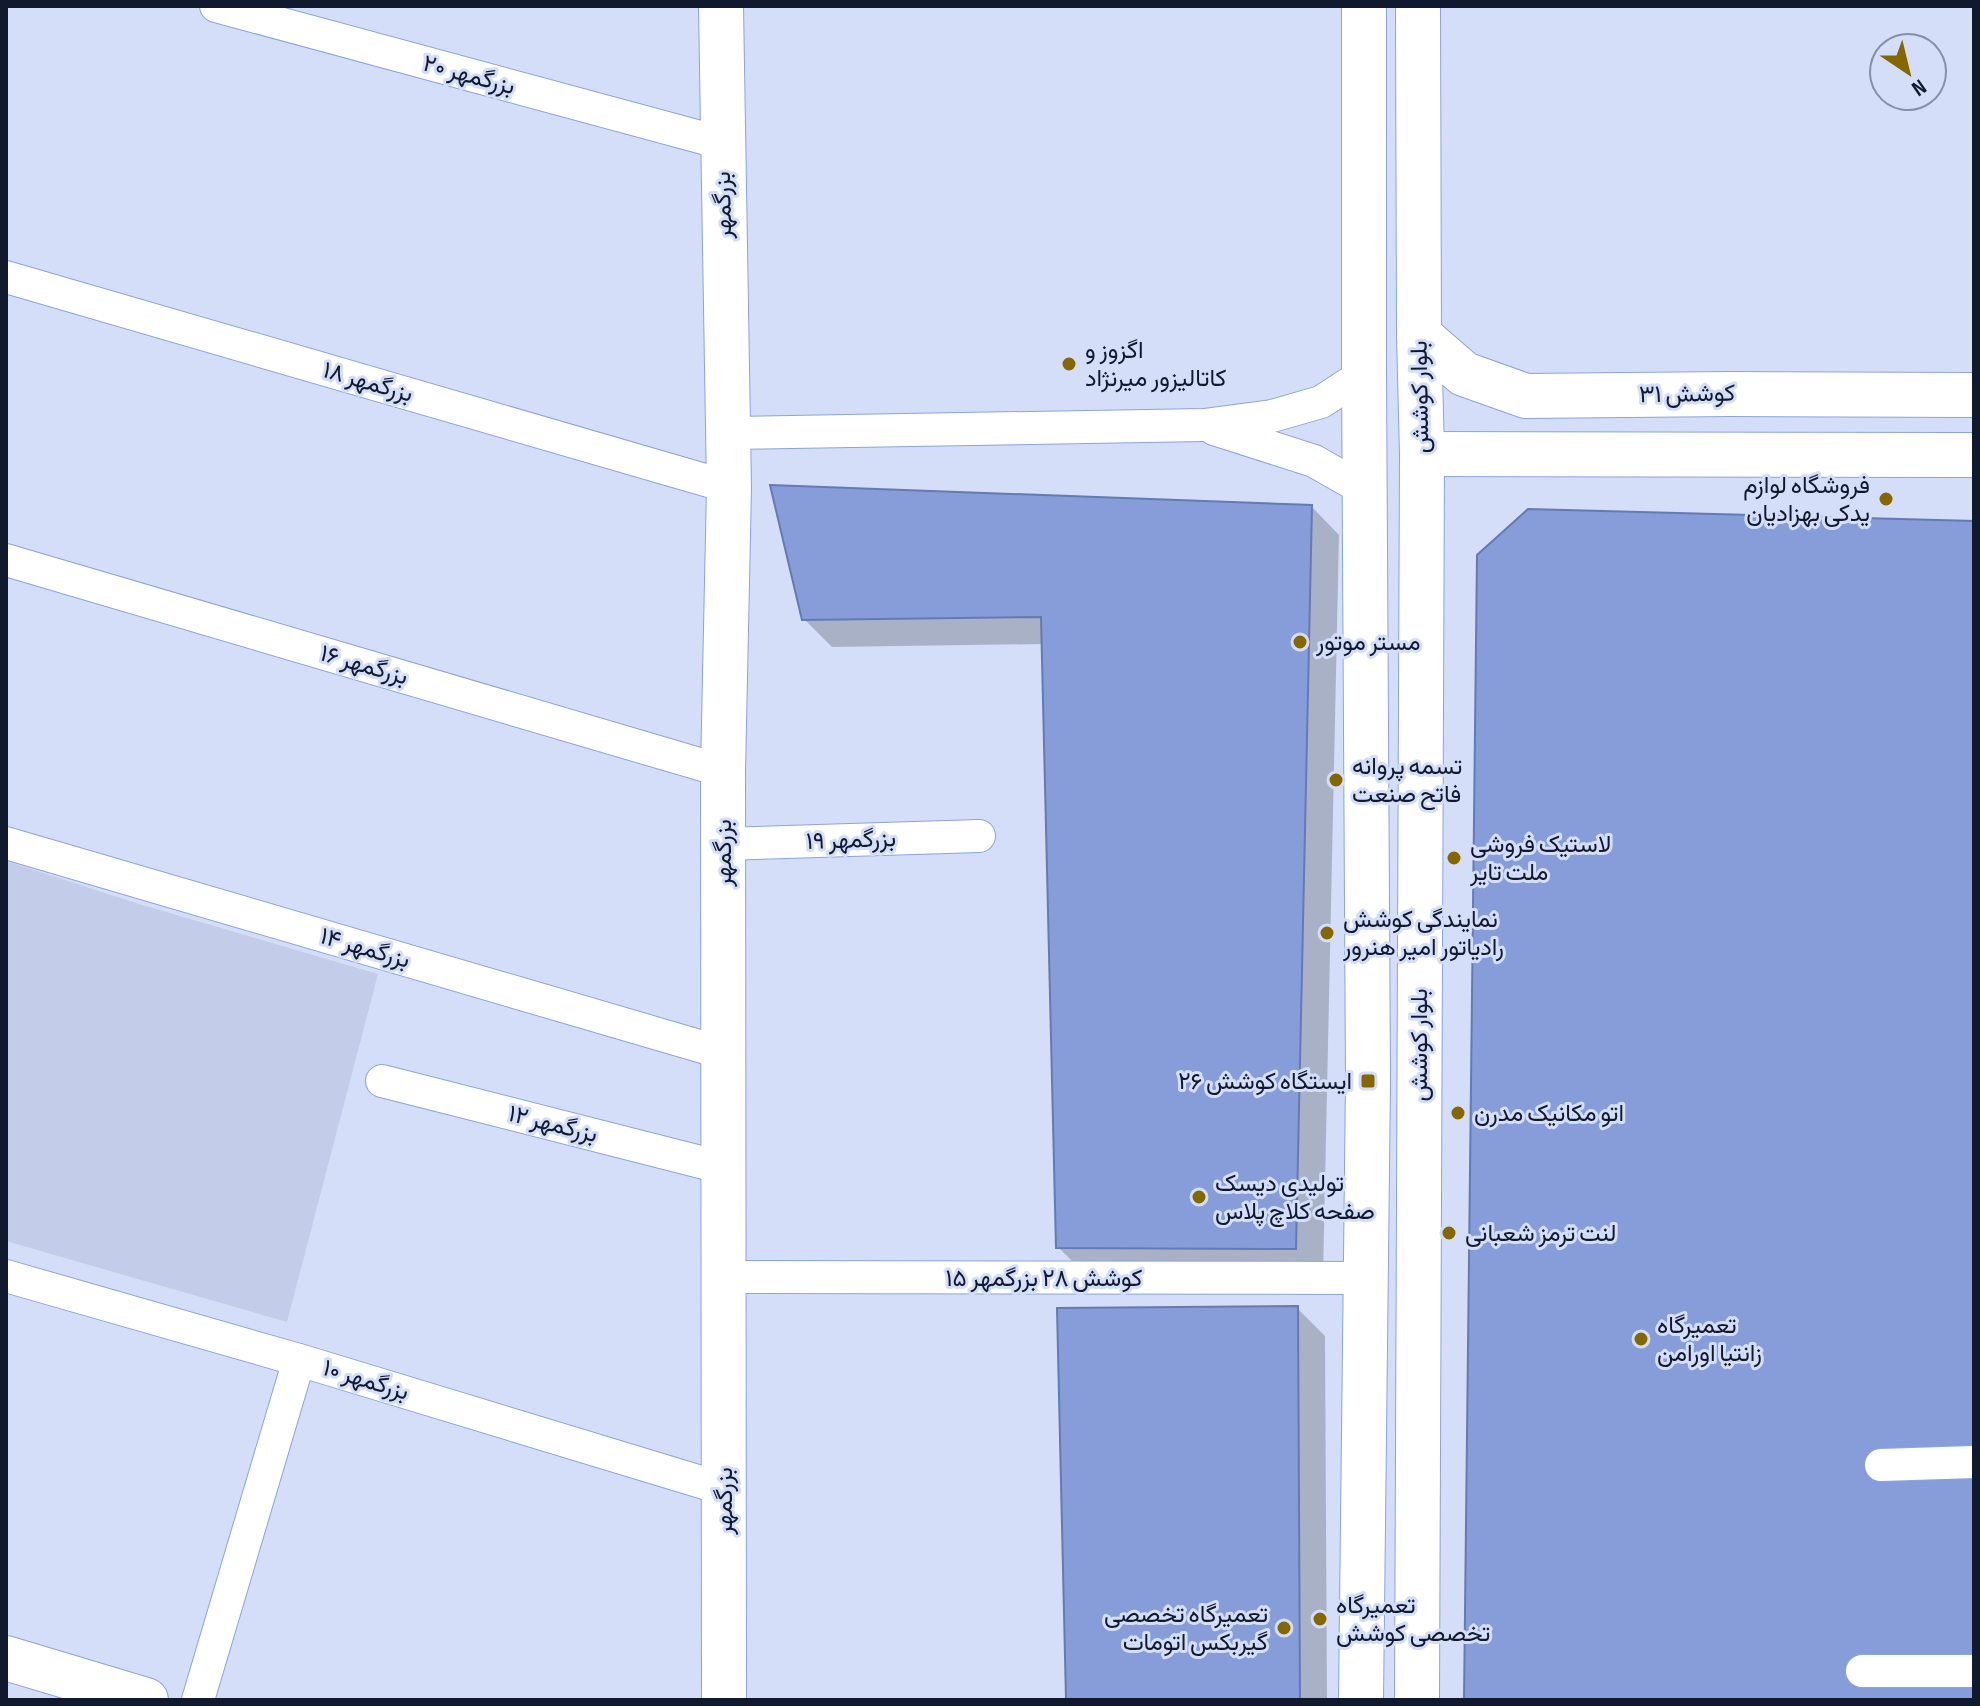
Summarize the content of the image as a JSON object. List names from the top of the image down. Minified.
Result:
{"streets":{"main road":["بزرگمهر","کوشش ۳۱","بلوار کوشش"],"street":["بزرگمهر ۲۰","بزرگمهر ۱۸","بزرگمهر ۱۶","بزرگمهر ۱۹","بزرگمهر ۱۴","بزرگمهر ۱۲","کوشش ۲۸ بزرگمهر ۱۵","بزرگمهر ۱۰"]},"crossings":[["بزرگمهر ۲۰","بزرگمهر"],["بزرگمهر","بزرگمهر ۱۸"],["بزرگمهر","بزرگمهر ۱۶"],["بزرگمهر","بزرگمهر ۱۹"],["بزرگمهر","بزرگمهر ۱۴"],["بزرگمهر","بزرگمهر ۱۲"],["بزرگمهر","کوشش ۲۸ بزرگمهر ۱۵"],["بزرگمهر","بزرگمهر ۱۰"],["کوشش ۳۱","بلوار کوشش"]],"places":{"other":["اگزوز و کاتالیزور میرنژاد","فروشگاه لوازم یدکی بهزادیان","مستر موتور","تسمه پروانه فاتح صنعت","لاستیک فروشی ملت تایر","نمایندگی کوشش رادیاتور امیر هنرور","اتو مکانیک مدرن","تولیدی دیسک صفحه کلاچ پلاس","لنت ترمز شعبانی","تعمیرگاه زانتیا اورامن","تعمیرگاه تخصصی کوشش","تعمیرگاه تخصصی گیربکس اتومات"],"transit":["ایستگاه کوشش ۲۶"]},"north":"bottom right"}
